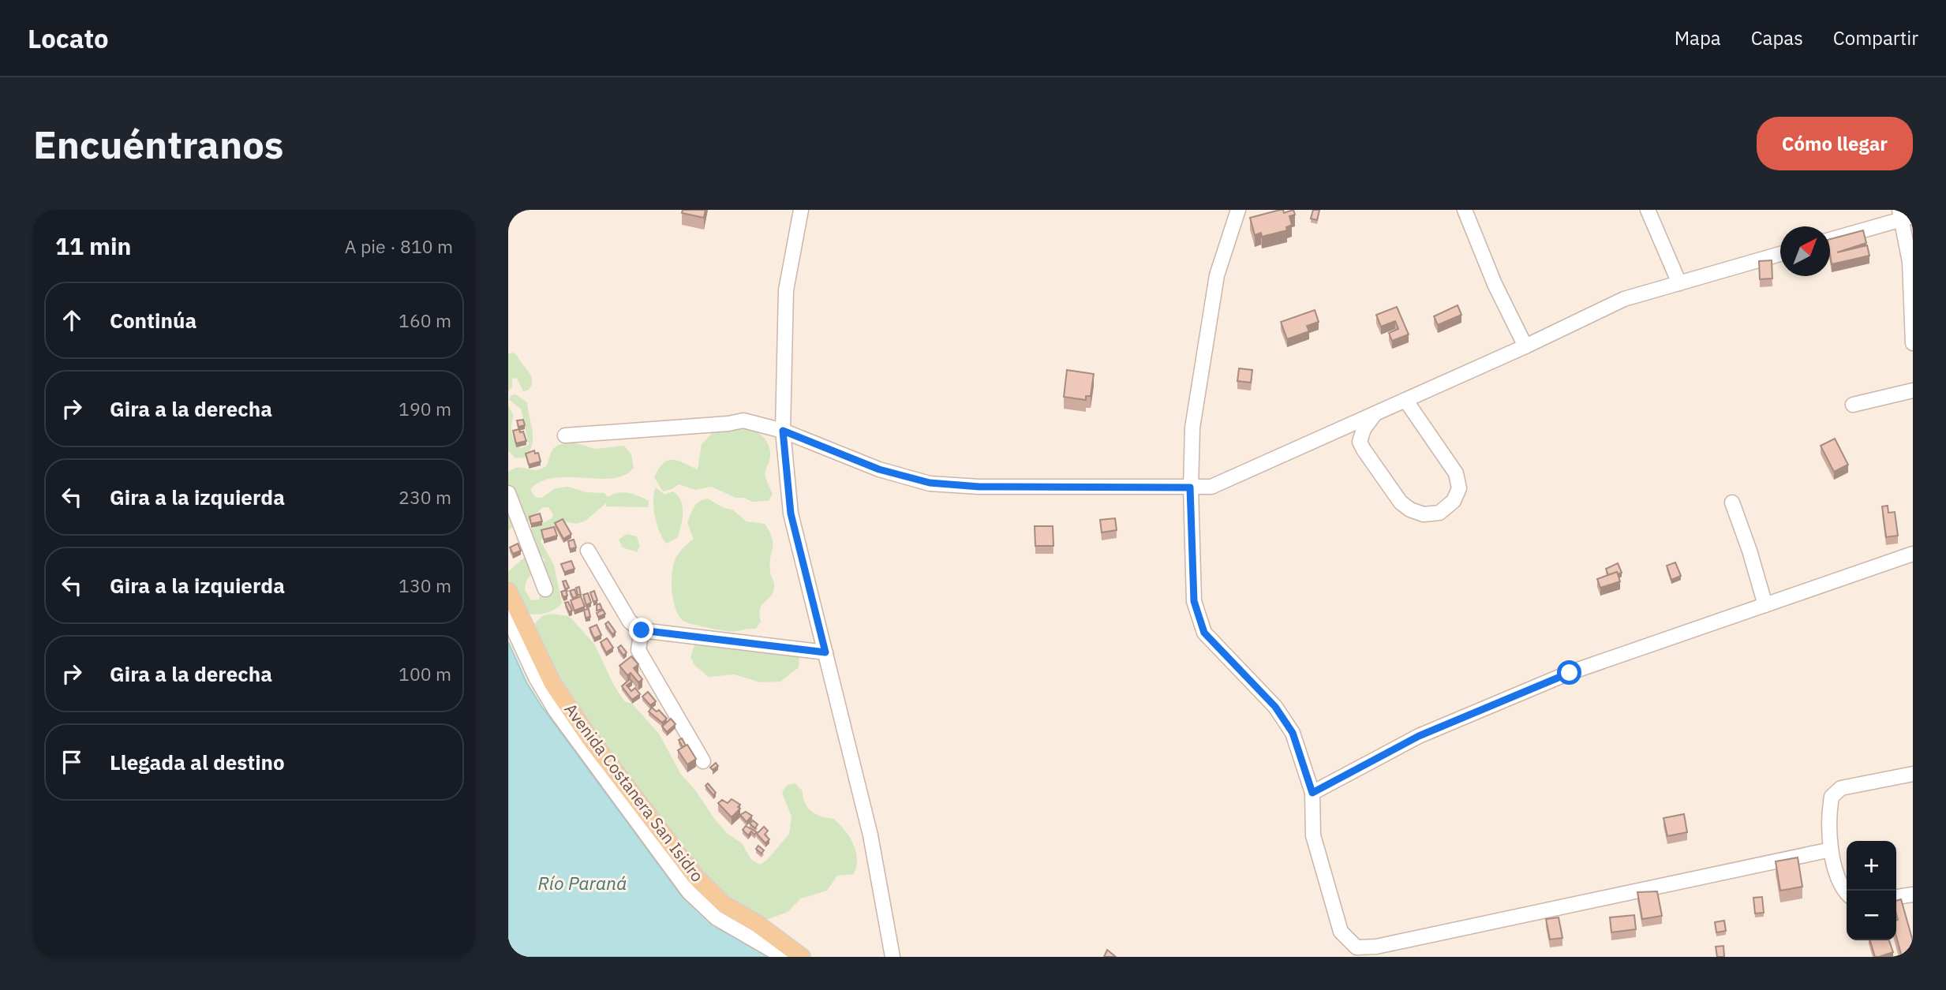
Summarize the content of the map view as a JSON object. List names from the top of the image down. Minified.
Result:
{"streets":{"main road":["Avenida Costanera San Isidro"]},"water":["Río Paraná"],"north":"top right","page":{"header":"Locato","nav":["Mapa","Capas","Compartir"],"buttons":"Cómo llegar","title":"Encuéntranos","heading":["11 min","A pie · 810 m"],"list":[["Continúa","160 m"],["Gira a la derecha","190 m"],["Gira a la izquierda","230 m"],["Gira a la izquierda","130 m"],["Gira a la derecha","100 m"],"Llegada al destino"],"map_buttons":["+","−"]}}
